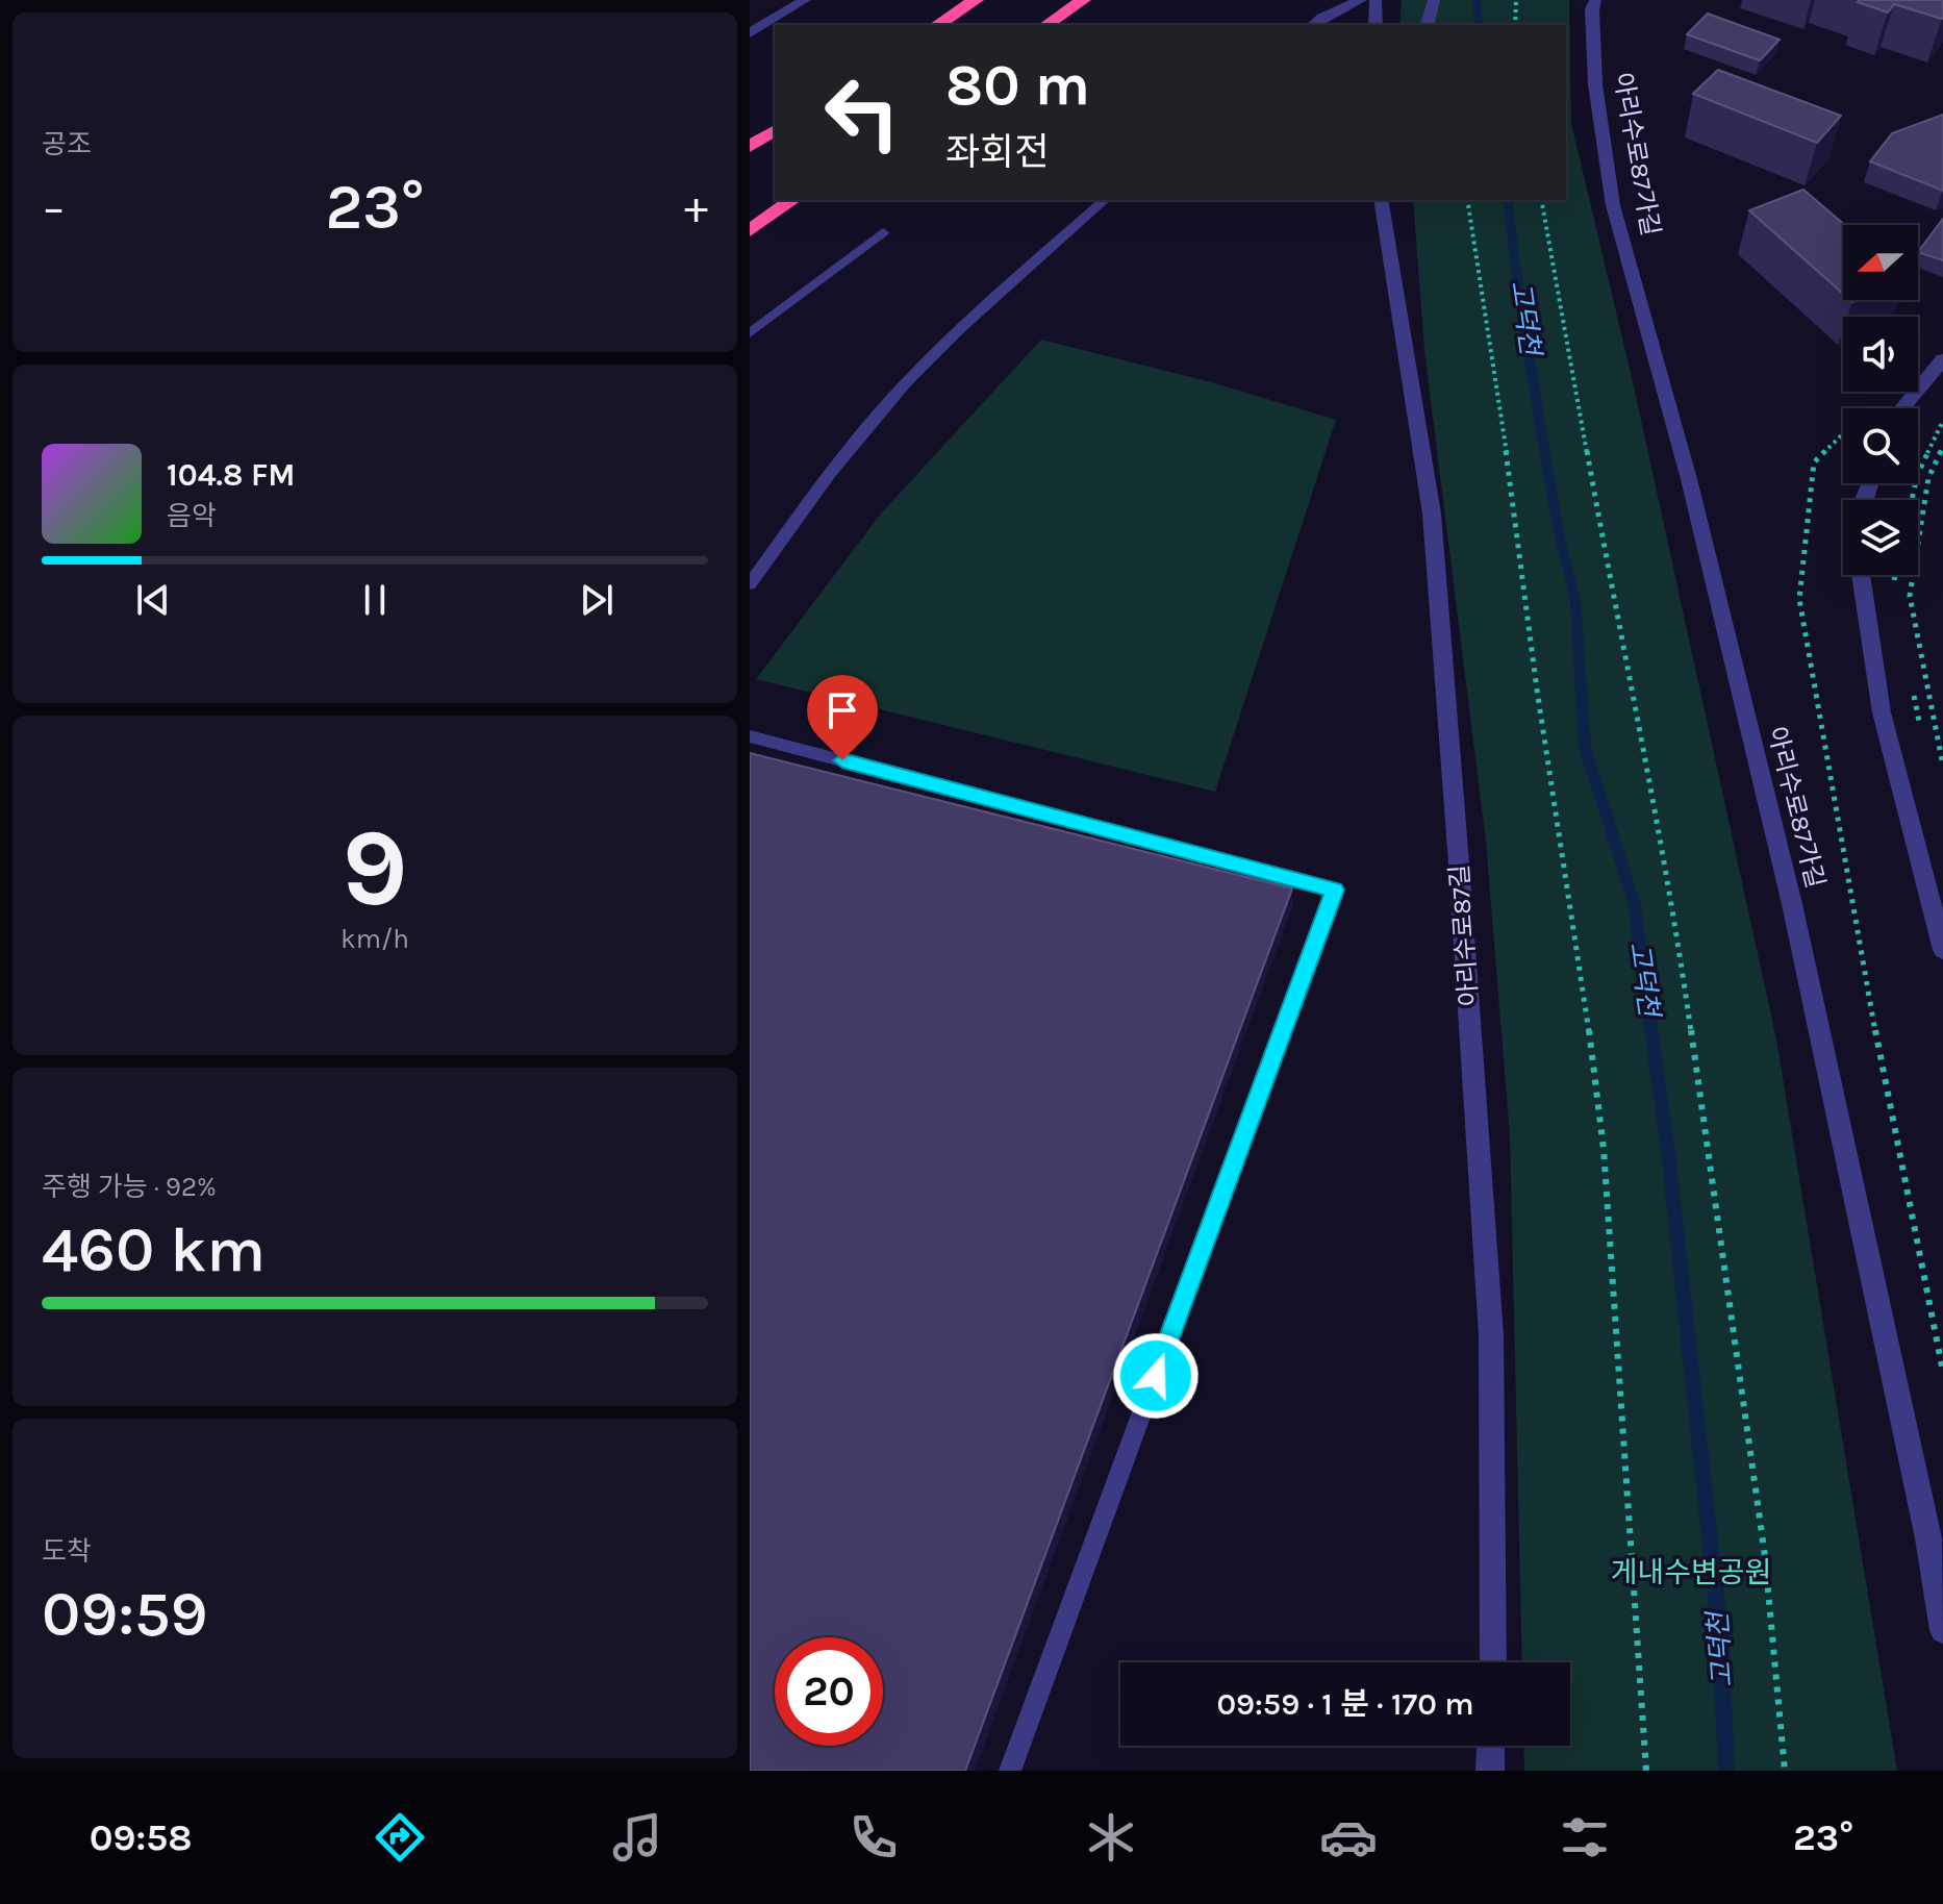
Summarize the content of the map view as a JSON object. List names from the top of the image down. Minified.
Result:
{"streets":{"street":["아리수로87가길","아리수로87길"]},"water":["고덕천"],"parks":["게내수변공원"],"north":"left","page":{"tile":["공조",["9","km/h"],["주행 가능 · 92%","460 km"],["도착","09:59"]],"turn":["80 m","좌회전"],"heat":["−","23°","+"],"song":["104.8 FM","음악"],"limit":"20","trip":"09:59 · 1 분 · 170 m","tabs":["09:58","23°"]}}
